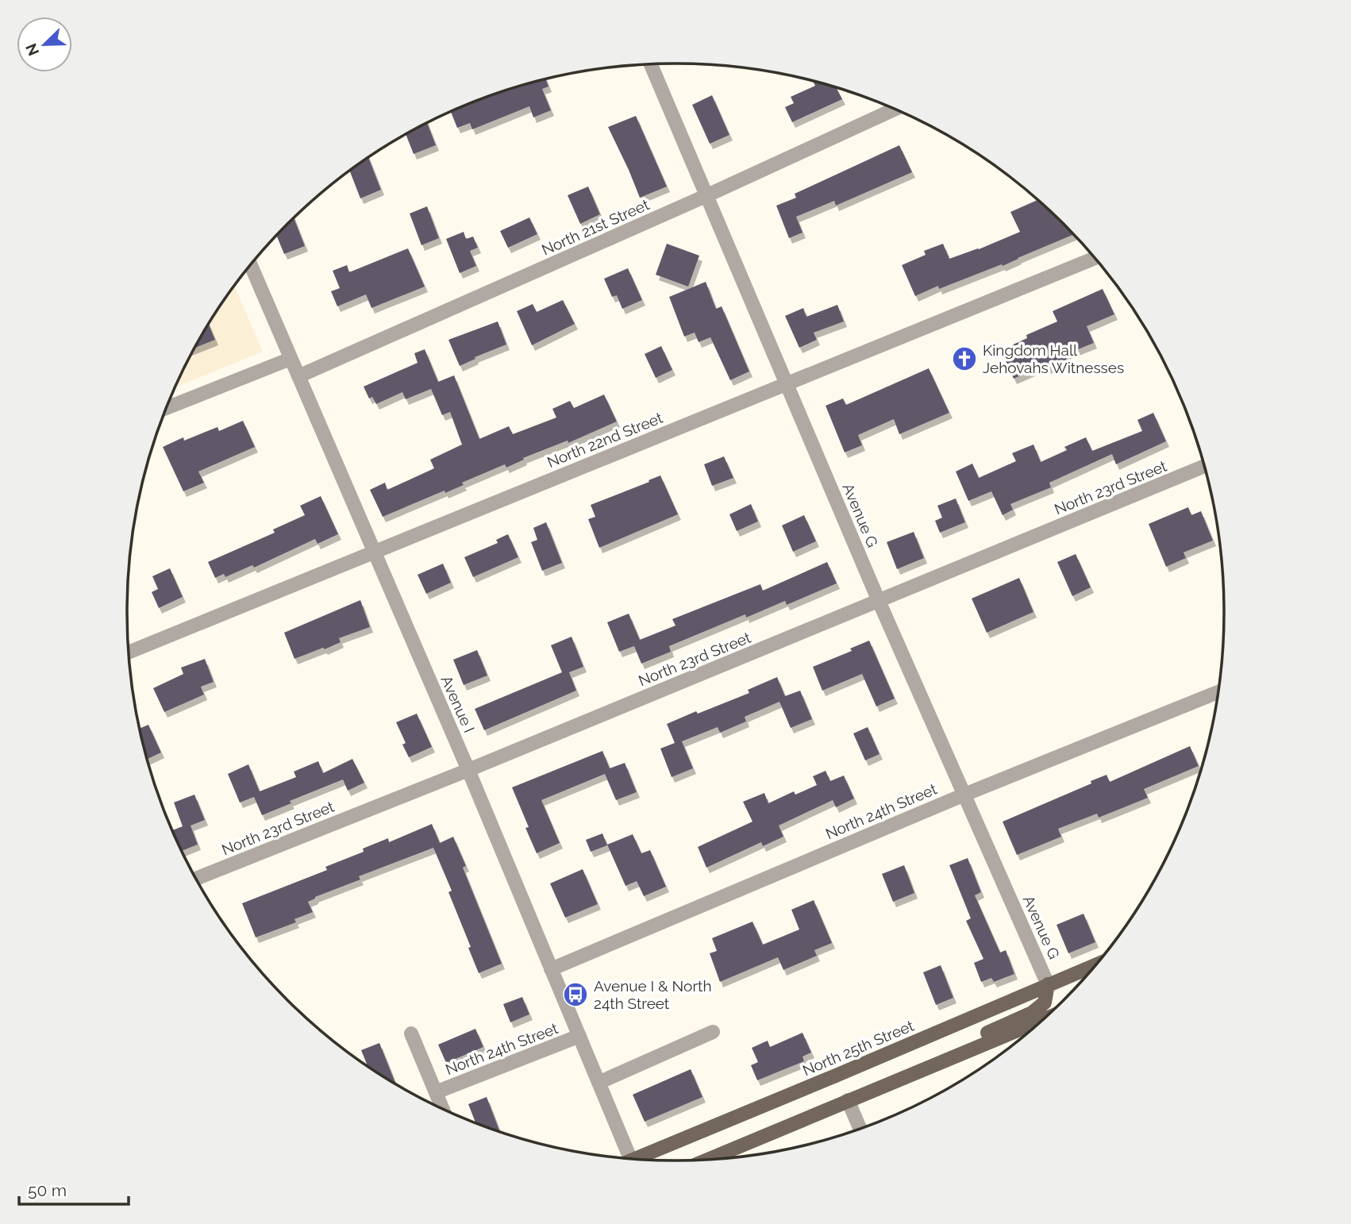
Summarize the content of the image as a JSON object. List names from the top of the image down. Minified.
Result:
{"streets":{"main road":["North 25th Street"],"street":["North 21st Street","North 22nd Street","North 23rd Street","Avenue G","Avenue I","North 24th Street"]},"crossings":[["North 21st Street","Avenue G"],["North 21st Street","Avenue I"],["North 22nd Street","Avenue G"],["North 22nd Street","Avenue I"],["North 23rd Street","Avenue G"],["North 23rd Street","Avenue I"],["Avenue G","North 24th Street"],["Avenue G","North 25th Street"],["Avenue I","North 24th Street"]],"places":{"church":["Kingdom Hall Jehovahs Witnesses"],"bus stop":["Avenue I & North 24th Street"]},"scale_bar":"50 m","north":"bottom left"}
